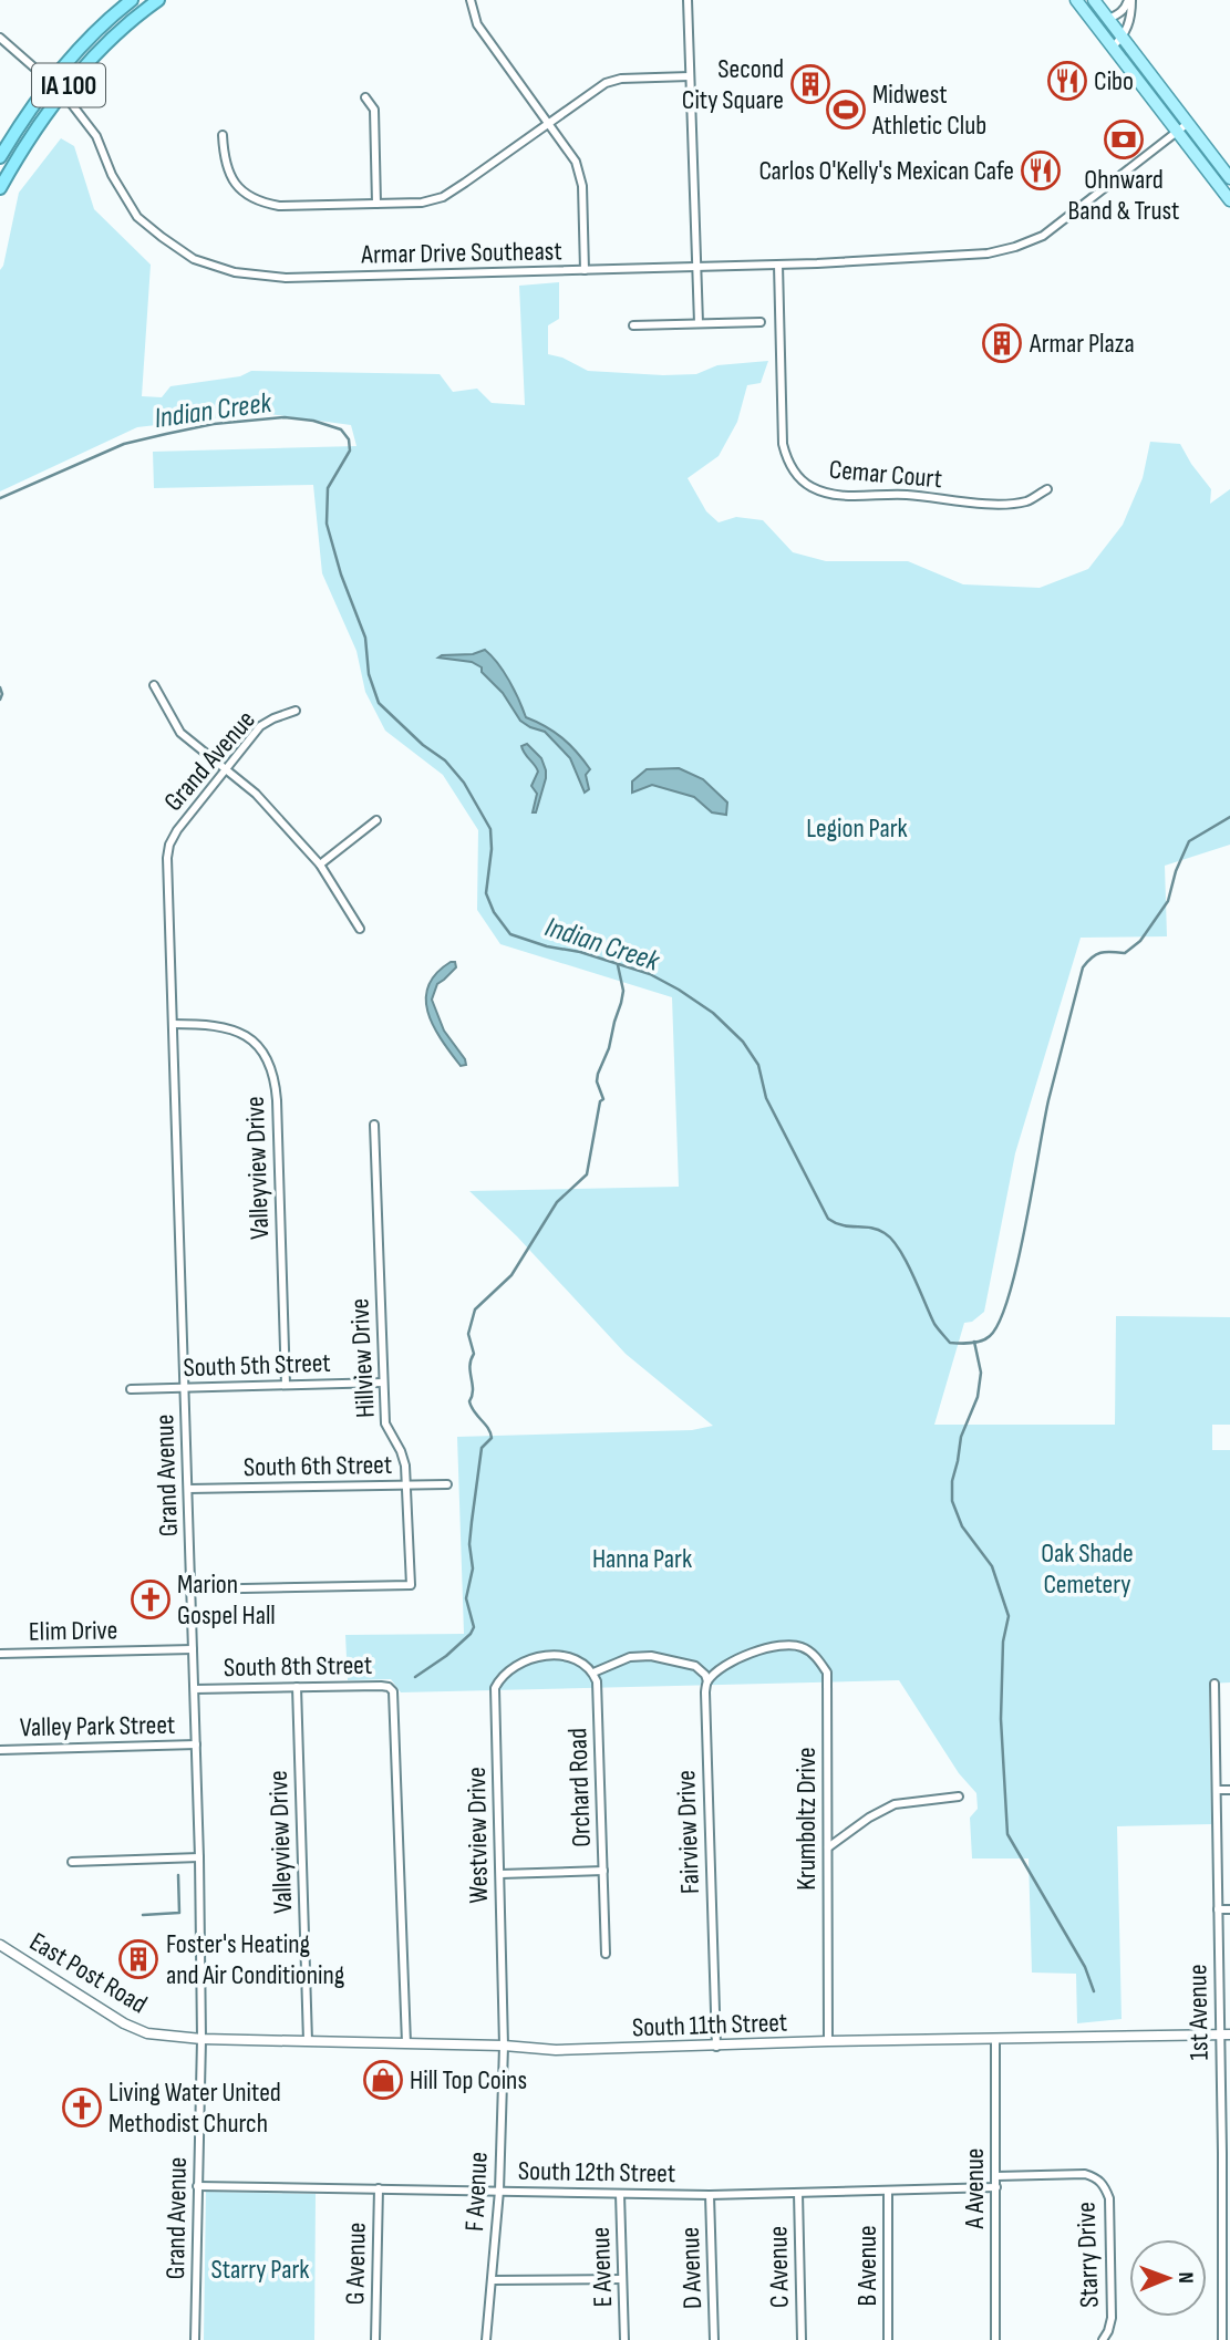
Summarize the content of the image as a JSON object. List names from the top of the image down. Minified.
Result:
{"streets":{"highway":["IA 100"],"street":["Armar Drive Southeast","Cemar Court","Grand Avenue","Valleyview Drive","Hillview Drive","South 5th Street","South 6th Street","Elim Drive","South 8th Street","Valley Park Street","Orchard Road","Krumboltz Drive","Fairview Drive","Westview Drive","East Post Road","1st Avenue","South 11th Street","South 12th Street","A Avenue","F Avenue","Starry Drive","G Avenue","B Avenue","E Avenue","C Avenue","D Avenue"]},"crossings":[["IA 100","Armar Drive Southeast"],["Armar Drive Southeast","Cemar Court"],["Grand Avenue","Valleyview Drive"],["Grand Avenue","Hillview Drive"],["Grand Avenue","South 5th Street"],["Grand Avenue","South 6th Street"],["Grand Avenue","Elim Drive"],["Grand Avenue","South 8th Street"],["Grand Avenue","Valley Park Street"],["Grand Avenue","East Post Road"],["Grand Avenue","South 11th Street"],["Grand Avenue","South 12th Street"],["Valleyview Drive","South 5th Street"],["Valleyview Drive","South 8th Street"],["Valleyview Drive","South 11th Street"],["Hillview Drive","South 5th Street"],["Hillview Drive","South 6th Street"],["South 8th Street","South 11th Street"],["Orchard Road","Westview Drive"],["Krumboltz Drive","Fairview Drive"],["Krumboltz Drive","South 11th Street"],["Fairview Drive","South 11th Street"],["Westview Drive","South 11th Street"],["Westview Drive","F Avenue"],["East Post Road","South 11th Street"],["1st Avenue","South 11th Street"],["South 11th Street","A Avenue"],["South 11th Street","F Avenue"],["South 12th Street","A Avenue"],["South 12th Street","F Avenue"],["South 12th Street","G Avenue"],["South 12th Street","B Avenue"],["South 12th Street","E Avenue"],["South 12th Street","C Avenue"],["South 12th Street","D Avenue"],["A Avenue","Starry Drive"]],"water":["Indian Creek"],"parks":["Legion Park","Oak Shade Cemetery","Hanna Park","Starry Park"],"places":{"restaurant":["Cibo","Carlos O'Kelly's Mexican Cafe"],"building":["Second City Square","Armar Plaza","Foster's Heating and Air Conditioning"],"sports":["Midwest Athletic Club"],"bank":["Ohnward Band & Trust"],"church":["Marion Gospel Hall","Living Water United Methodist Church"],"shop":["Hill Top Coins"]},"north":"right"}
